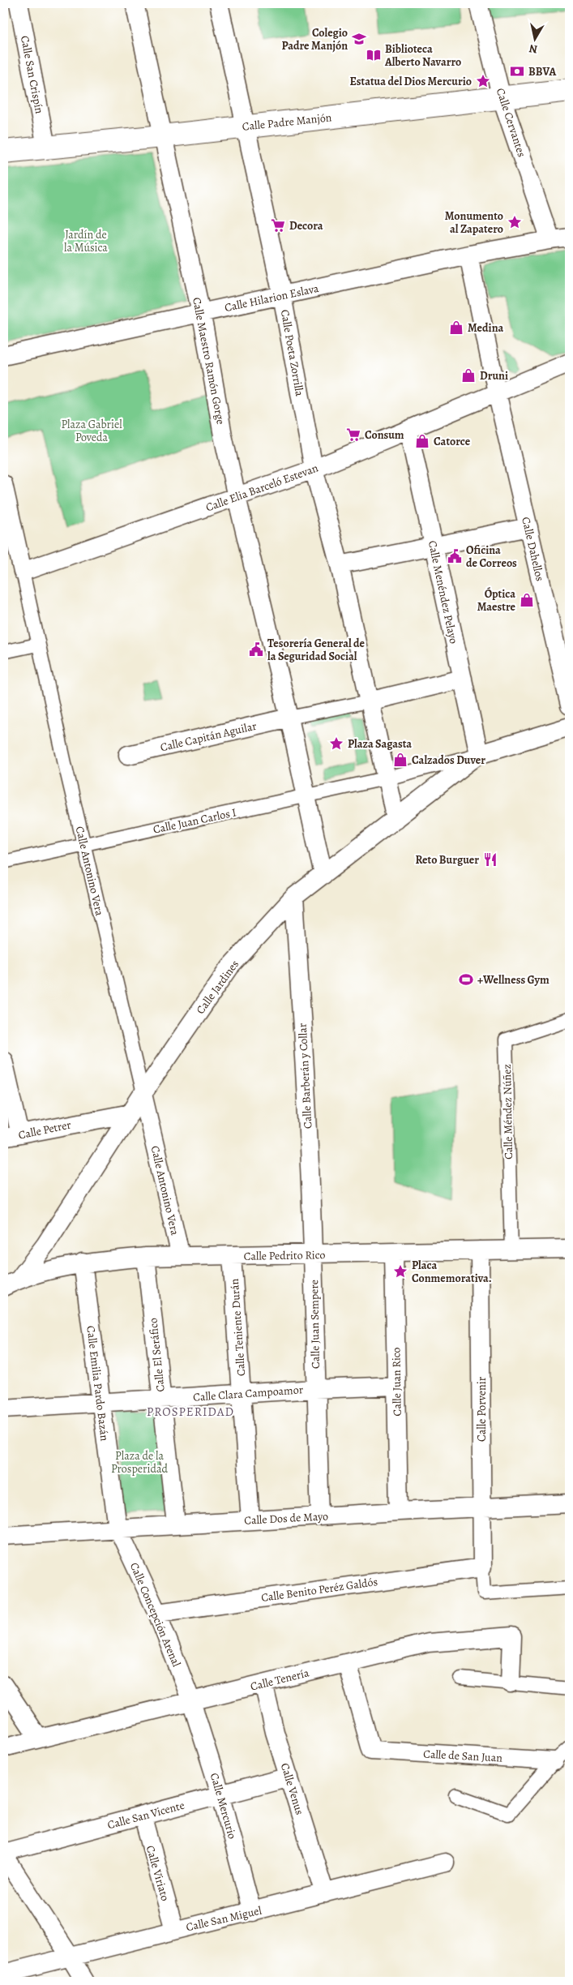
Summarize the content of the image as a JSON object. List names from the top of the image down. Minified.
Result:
{"streets":{"street":["Calle San Crispín","Calle Padre Manjón","Calle Cervantes","Calle Hilarion Eslava","Calle Poeta Zorrilla","Calle Maestro Ramón Gorge","Calle Elia Barceló Estevan","Calle Dahellos","Calle Menéndez Pelayo","Calle Capitán Aguilar","Calle Juan Carlos I","Calle Antonino Vera","Calle Jardines","Calle Barberán y Collar","Calle Méndez Núñez","Calle Petrer","Calle Pedrito Rico","Calle Juan Sempere","Calle Teniente Durán","Calle El Seráfico","Calle Juan Rico","Calle Emilia Pardo Bazán","Calle Clara Campoamor","Calle Porvenir","Calle Dos de Mayo","Calle Benito Peréz Galdós","Calle Concepción Arenal","Calle Tenería","Calle de San Juan","Calle Venus","Calle Mercurio","Calle San Vicente","Calle Viriato","Calle San Miguel"]},"crossings":[["Calle San Crispín","Calle Padre Manjón"],["Calle Padre Manjón","Calle Cervantes"],["Calle Padre Manjón","Calle Poeta Zorrilla"],["Calle Padre Manjón","Calle Maestro Ramón Gorge"],["Calle Cervantes","Calle Hilarion Eslava"],["Calle Hilarion Eslava","Calle Poeta Zorrilla"],["Calle Hilarion Eslava","Calle Maestro Ramón Gorge"],["Calle Hilarion Eslava","Calle Dahellos"],["Calle Poeta Zorrilla","Calle Elia Barceló Estevan"],["Calle Maestro Ramón Gorge","Calle Elia Barceló Estevan"],["Calle Maestro Ramón Gorge","Calle Capitán Aguilar"],["Calle Elia Barceló Estevan","Calle Dahellos"],["Calle Elia Barceló Estevan","Calle Menéndez Pelayo"],["Calle Elia Barceló Estevan","Calle Antonino Vera"],["Calle Menéndez Pelayo","Calle Jardines"],["Calle Juan Carlos I","Calle Antonino Vera"],["Calle Juan Carlos I","Calle Jardines"],["Calle Antonino Vera","Calle Jardines"],["Calle Antonino Vera","Calle Pedrito Rico"],["Calle Jardines","Calle Barberán y Collar"],["Calle Jardines","Calle Petrer"],["Calle Jardines","Calle Pedrito Rico"],["Calle Barberán y Collar","Calle Pedrito Rico"],["Calle Barberán y Collar","Calle Juan Sempere"],["Calle Méndez Núñez","Calle Pedrito Rico"],["Calle Pedrito Rico","Calle Juan Sempere"],["Calle Pedrito Rico","Calle Teniente Durán"],["Calle Pedrito Rico","Calle El Seráfico"],["Calle Pedrito Rico","Calle Juan Rico"],["Calle Pedrito Rico","Calle Emilia Pardo Bazán"],["Calle Pedrito Rico","Calle Porvenir"],["Calle Juan Sempere","Calle Clara Campoamor"],["Calle Juan Sempere","Calle Dos de Mayo"],["Calle Teniente Durán","Calle Clara Campoamor"],["Calle Teniente Durán","Calle Dos de Mayo"],["Calle El Seráfico","Calle Clara Campoamor"],["Calle El Seráfico","Calle Dos de Mayo"],["Calle Juan Rico","Calle Clara Campoamor"],["Calle Juan Rico","Calle Dos de Mayo"],["Calle Emilia Pardo Bazán","Calle Clara Campoamor"],["Calle Emilia Pardo Bazán","Calle Dos de Mayo"],["Calle Emilia Pardo Bazán","Calle Concepción Arenal"],["Calle Porvenir","Calle Dos de Mayo"],["Calle Porvenir","Calle Benito Peréz Galdós"],["Calle Dos de Mayo","Calle Concepción Arenal"],["Calle Benito Peréz Galdós","Calle Concepción Arenal"],["Calle Concepción Arenal","Calle Tenería"],["Calle Concepción Arenal","Calle Mercurio"],["Calle Tenería","Calle de San Juan"],["Calle Tenería","Calle Venus"],["Calle Tenería","Calle Mercurio"],["Calle Venus","Calle San Vicente"],["Calle Venus","Calle San Miguel"],["Calle Mercurio","Calle San Vicente"],["Calle Mercurio","Calle San Miguel"],["Calle San Vicente","Calle Viriato"],["Calle Viriato","Calle San Miguel"]],"districts":["PROSPERIDAD"],"parks":["Jardín de la Música","Plaza Gabriel Poveda","Plaza de la Prosperidad"],"places":{"school or university":["Colegio Padre Manjón"],"library":["Biblioteca Alberto Navarro"],"bank":["BBVA"],"place":["Estatua del Dios Mercurio","Monumento al Zapatero","Plaza Sagasta","Placa Conmemorativa."],"supermarket":["Decora","Consum"],"shop":["Medina","Druni","Catorce","Óptica Maestre","Calzados Duver"],"public building":["Oficina de Correos","Tesorería General de la Seguridad Social"],"restaurant":["Reto Burguer"],"sports":["+Wellness Gym"]},"north":"bottom"}
